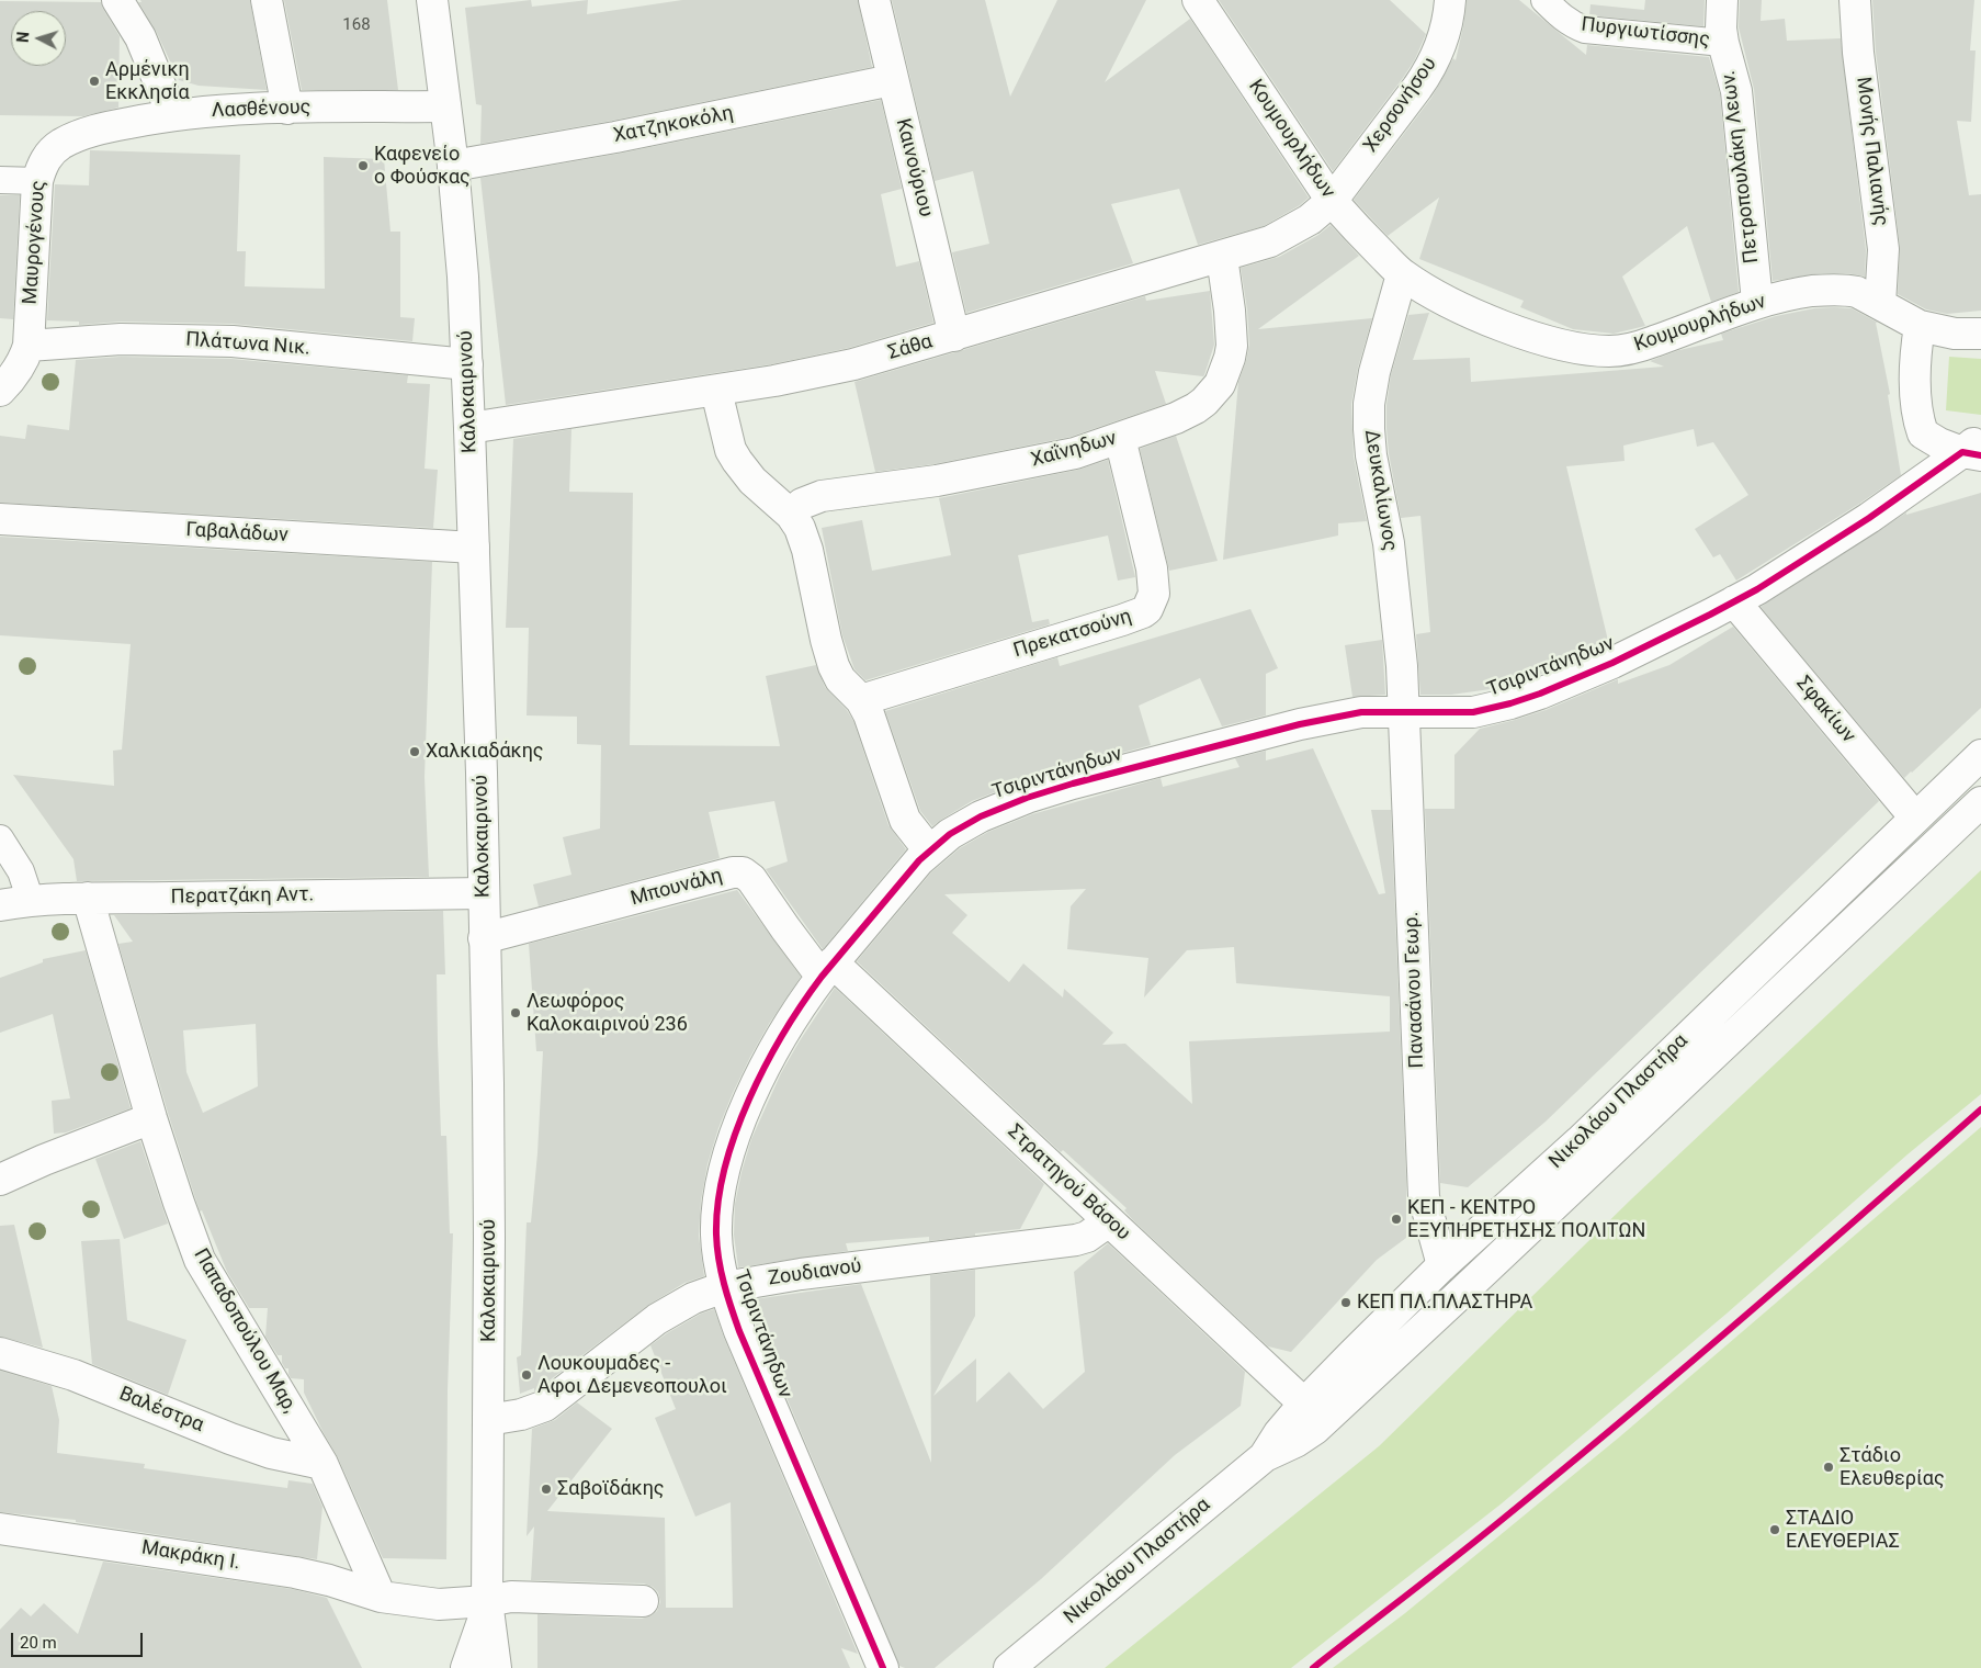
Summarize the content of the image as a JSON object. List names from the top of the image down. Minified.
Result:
{"streets":{"street":["Χερσονήσου","Λασθένους","Χατζηκοκόλη","Κουμουρλήδων","Μονής Παλιανής","Πετροπουλάκη Λεων.","Καινούριου","Μαυρογένους","Πλάτωνα Νικ.","Σάθα","Καλοκαιρινού","Χαΐνηδων","Δευκαλίωνος","Γαβαλάδων","Πρεκατσούνη","Τσιριντάνηδων","Σφακίων","Μπουνάλη","Περατζάκη Αντ.","Πανασάνου Γεωρ.","Νικολάου Πλαστήρα","Στρατηγού Βάσου","Ζουδιανού","Παπαδοπούλου Μαρ,","Βαλέστρα","Μακράκη Ι."],"lane":["Πυργιωτίσσης"]},"crossings":[["Πυργιωτίσσης","Πετροπουλάκη Λεων."],["Χερσονήσου","Κουμουρλήδων"],["Χερσονήσου","Σάθα"],["Λασθένους","Μαυρογένους"],["Λασθένους","Καλοκαιρινού"],["Χατζηκοκόλη","Καινούριου"],["Χατζηκοκόλη","Καλοκαιρινού"],["Κουμουρλήδων","Μονής Παλιανής"],["Κουμουρλήδων","Πετροπουλάκη Λεων."],["Κουμουρλήδων","Σάθα"],["Κουμουρλήδων","Δευκαλίωνος"],["Καινούριου","Σάθα"],["Μαυρογένους","Πλάτωνα Νικ."],["Πλάτωνα Νικ.","Καλοκαιρινού"],["Σάθα","Καλοκαιρινού"],["Σάθα","Χαΐνηδων"],["Καλοκαιρινού","Γαβαλάδων"],["Καλοκαιρινού","Μπουνάλη"],["Καλοκαιρινού","Περατζάκη Αντ."],["Καλοκαιρινού","Ζουδιανού"],["Καλοκαιρινού","Μακράκη Ι."],["Χαΐνηδων","Πρεκατσούνη"],["Δευκαλίωνος","Τσιριντάνηδων"],["Δευκαλίωνος","Πανασάνου Γεωρ."],["Τσιριντάνηδων","Σφακίων"],["Τσιριντάνηδων","Μπουνάλη"],["Τσιριντάνηδων","Πανασάνου Γεωρ."],["Τσιριντάνηδων","Στρατηγού Βάσου"],["Τσιριντάνηδων","Ζουδιανού"],["Σφακίων","Νικολάου Πλαστήρα"],["Μπουνάλη","Στρατηγού Βάσου"],["Περατζάκη Αντ.","Παπαδοπούλου Μαρ,"],["Πανασάνου Γεωρ.","Νικολάου Πλαστήρα"],["Νικολάου Πλαστήρα","Στρατηγού Βάσου"],["Στρατηγού Βάσου","Ζουδιανού"],["Παπαδοπούλου Μαρ,","Βαλέστρα"],["Παπαδοπούλου Μαρ,","Μακράκη Ι."]],"places":["Αρμένικη Εκκλησία","Καφενείο ο Φούσκας","Χαλκιαδάκης","Λεωφόρος Καλοκαιρινού 236","ΚΕΠ - ΚΕΝΤΡΟ ΕΞΥΠΗΡΕΤΗΣΗΣ ΠΟΛΙΤΩΝ","ΚΕΠ ΠΛ.ΠΛΑΣΤΗΡΑ","Λουκουμαδες - Αφοι Δεμενεοπουλοι","Στάδιο Ελευθερίας","Σαβοϊδάκης","ΣΤΑΔΙΟ ΕΛΕΥΘΕΡΙΑΣ"],"house_numbers":["168"],"scale_bar":"20 m","north":"left"}
